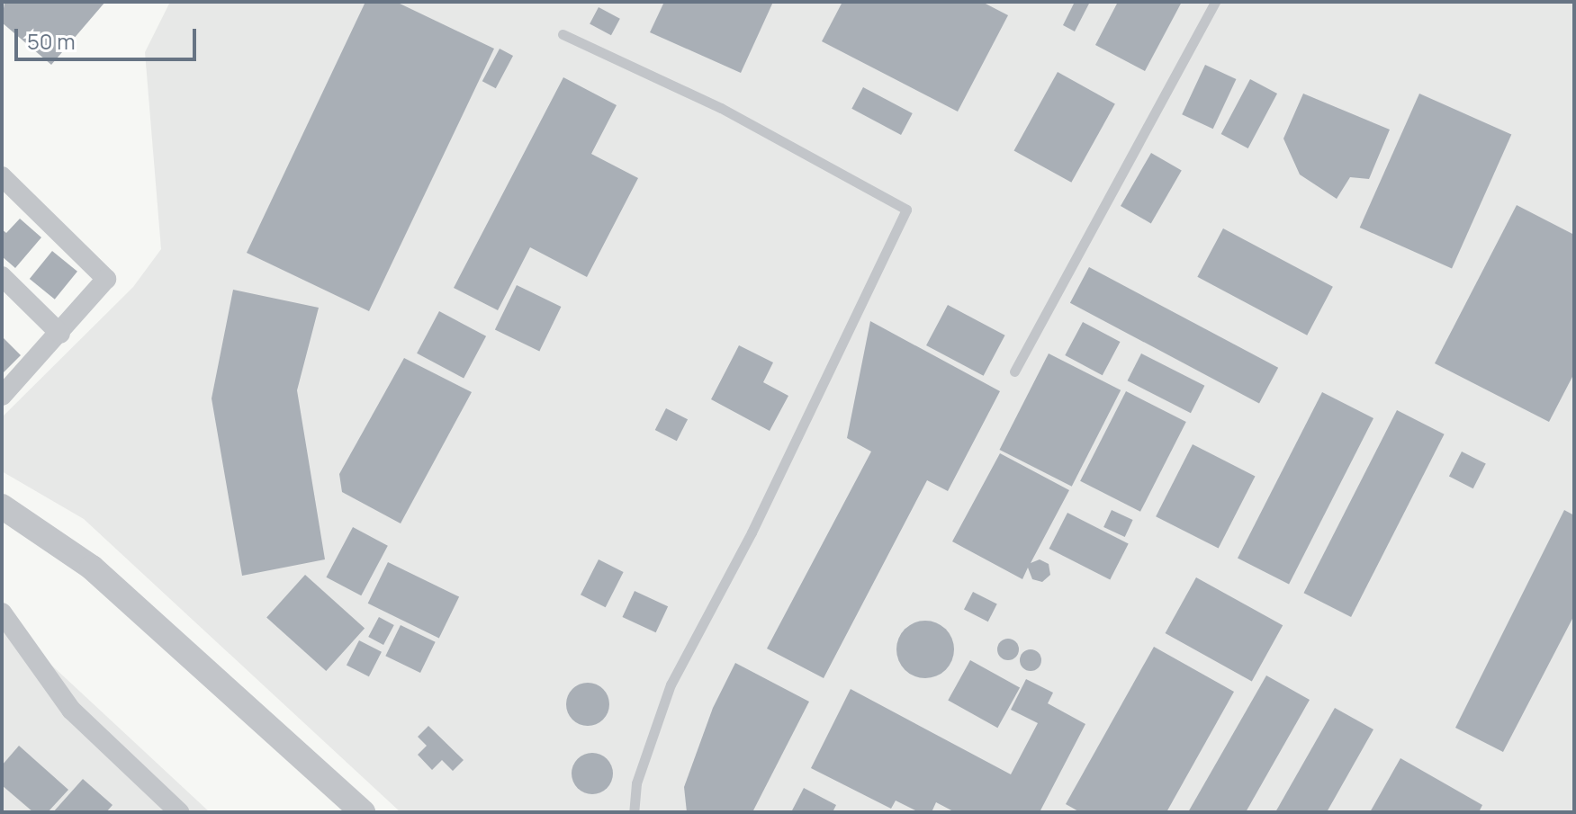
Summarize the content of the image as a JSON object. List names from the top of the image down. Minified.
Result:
{"scale_bar":"50 m"}
